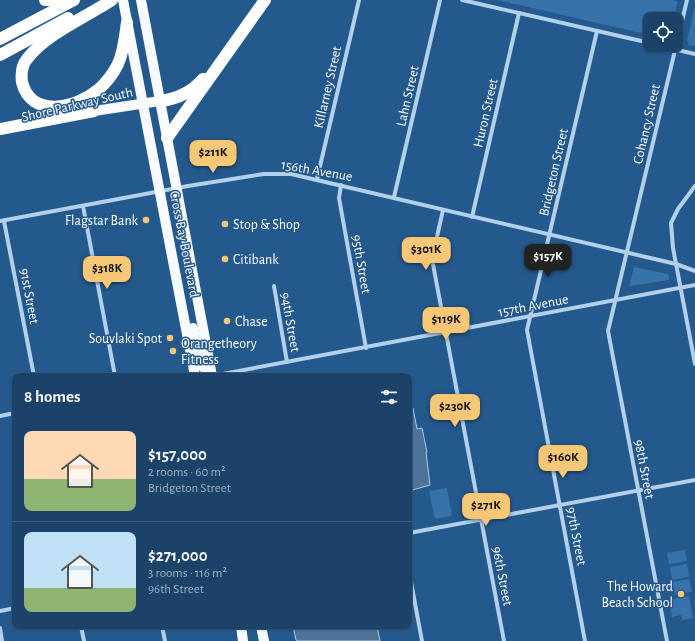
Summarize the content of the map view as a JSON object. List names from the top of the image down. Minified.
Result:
{"streets":{"main road":["Shore Parkway South","Cross Bay Boulevard"],"street":["Killarney Street","Lahn Street","Huron Street","Cohancy Street","156th Avenue","Bridgeton Street","95th Street","91st Street","157th Avenue","94th Street","98th Street","97th Street","96th Street"]},"crossings":[["Killarney Street","156th Avenue"],["Lahn Street","156th Avenue"],["Shore Parkway South","Cross Bay Boulevard"],["Huron Street","156th Avenue"],["Cohancy Street","156th Avenue"],["Cohancy Street","157th Avenue"],["Cohancy Street","98th Street"],["156th Avenue","Bridgeton Street"],["156th Avenue","Cross Bay Boulevard"],["156th Avenue","95th Street"],["156th Avenue","91st Street"],["156th Avenue","96th Street"],["Bridgeton Street","157th Avenue"],["Bridgeton Street","97th Street"],["95th Street","157th Avenue"],["157th Avenue","94th Street"],["157th Avenue","98th Street"],["157th Avenue","97th Street"],["157th Avenue","96th Street"]],"places":["Flagstar Bank","Stop & Shop","Citibank","Chase","Souvlaki Spot","Orangetheory Fitness","The Howard Beach School"],"page":{"price":["$211K","$301K","$157K","$318K","$119K","$230K","$160K","$271K"],"heading":"8 homes","list":[{"name":"$157,000","note":"2 rooms · 60 m² · Bridgeton Street"},{"name":"$271,000","note":"3 rooms · 116 m² · 96th Street"}]}}
